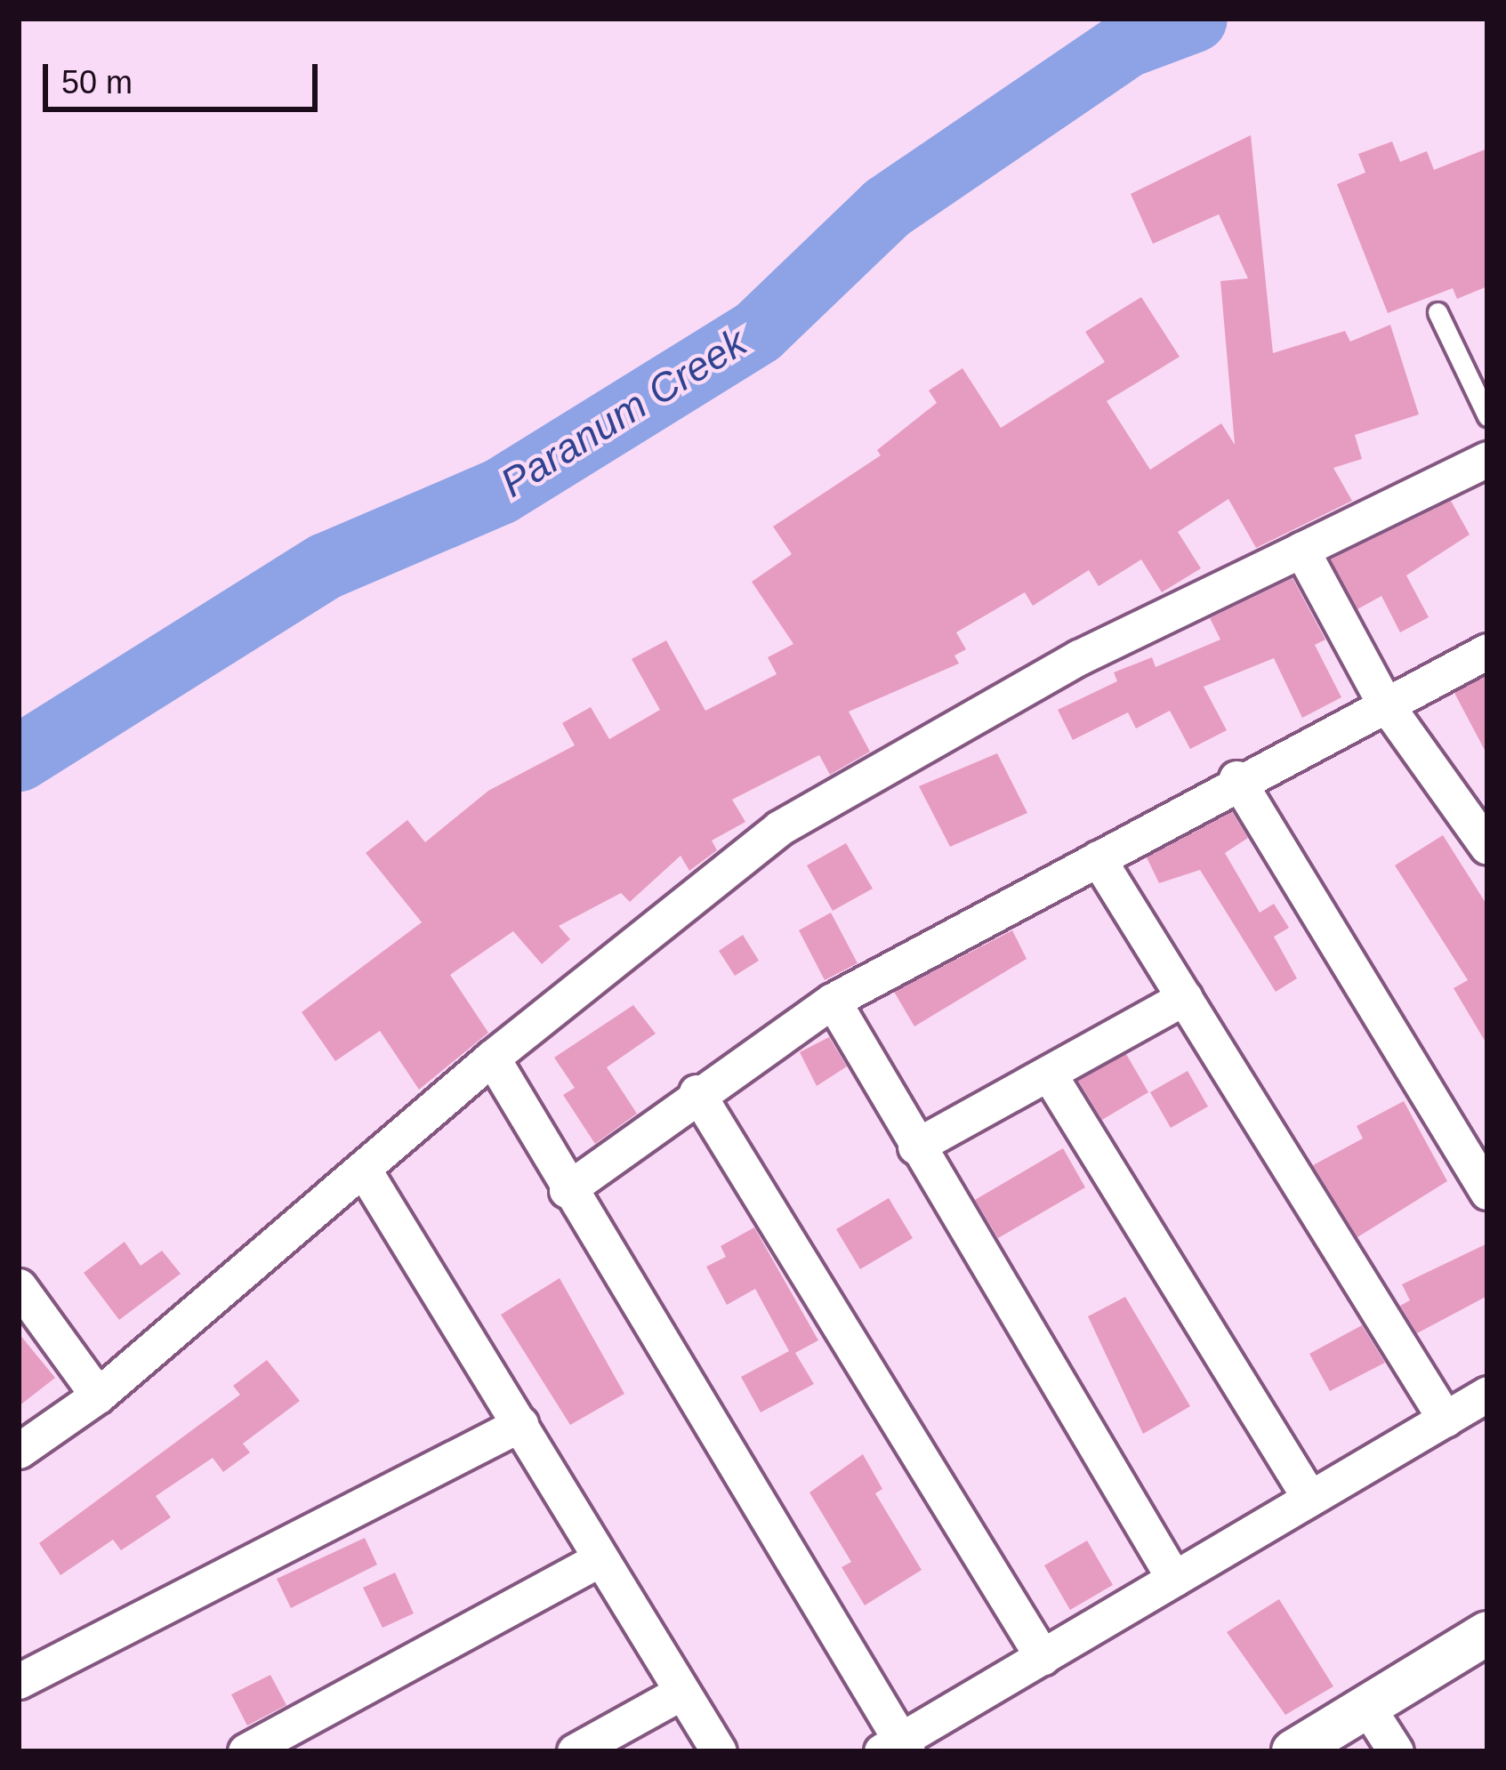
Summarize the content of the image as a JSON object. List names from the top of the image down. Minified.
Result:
{"water":["Paranum Creek"],"scale_bar":"50 m"}
